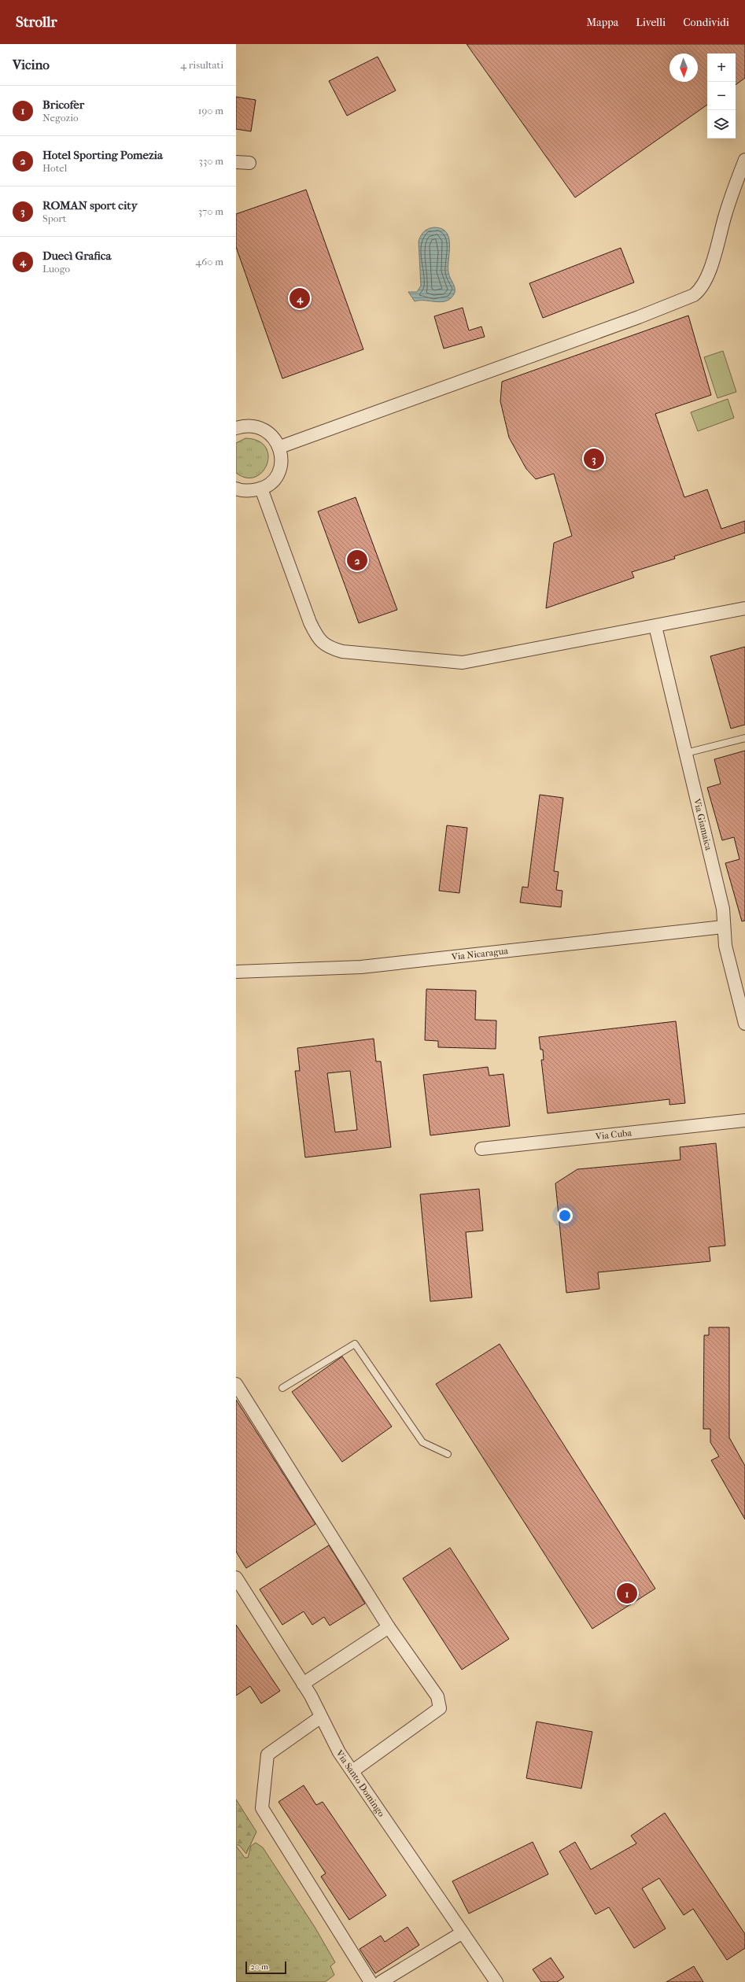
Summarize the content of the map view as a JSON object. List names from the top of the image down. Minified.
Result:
{"streets":{"street":["Via Giamaica","Via Nicaragua","Via Cuba","Via Santo Domingo"]},"crossings":[["Via Giamaica","Via Nicaragua"]],"scale_bar":"20 m","north":"bottom","page":{"header":"Strollr","nav":["Mappa","Livelli","Condividi"],"heading":["Vicino","4 risultati"],"map_buttons":["+","−"],"list":[{"mark":"1","name":"Bricofer","note":"Negozio","value":"190 m"},{"mark":"2","name":"Hotel Sporting Pomezia","note":"Hotel","value":"330 m"},{"mark":"3","name":"ROMAN sport city","note":"Sport","value":"370 m"},{"mark":"4","name":"Duecì Grafica","note":"Luogo","value":"460 m"}],"pins":["4","3","2","1"],"scale":"20 m"}}
